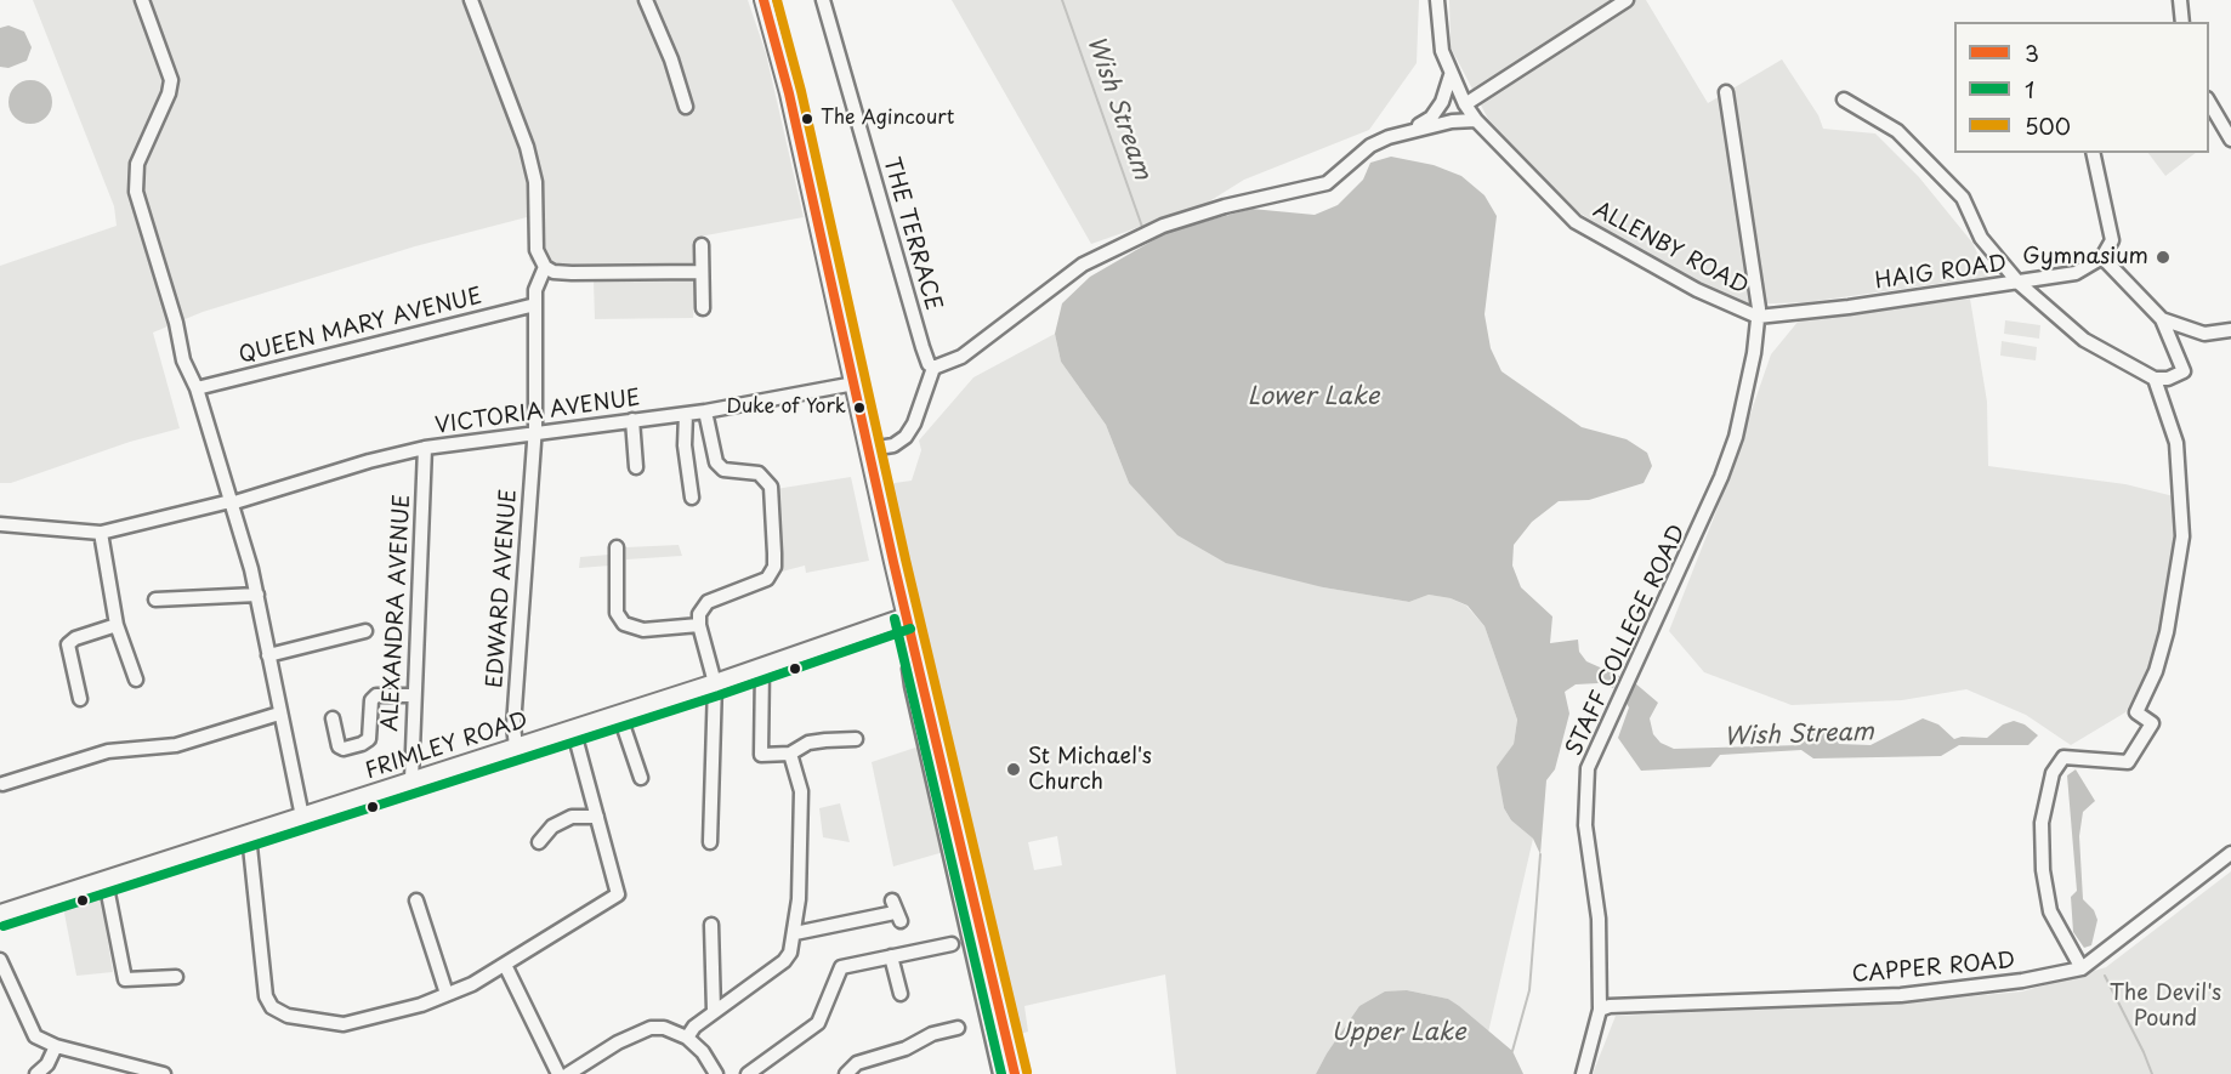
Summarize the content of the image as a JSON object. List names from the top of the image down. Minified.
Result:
{"streets":{"main road":["FRIMLEY ROAD"],"street":["THE TERRACE","ALLENBY ROAD","HAIG ROAD","QUEEN MARY AVENUE","VICTORIA AVENUE","EDWARD AVENUE","ALEXANDRA AVENUE","STAFF COLLEGE ROAD","CAPPER ROAD"]},"crossings":[["ALLENBY ROAD","HAIG ROAD"],["ALLENBY ROAD","STAFF COLLEGE ROAD"],["HAIG ROAD","STAFF COLLEGE ROAD"],["VICTORIA AVENUE","EDWARD AVENUE"],["VICTORIA AVENUE","ALEXANDRA AVENUE"],["EDWARD AVENUE","FRIMLEY ROAD"],["ALEXANDRA AVENUE","FRIMLEY ROAD"],["STAFF COLLEGE ROAD","CAPPER ROAD"]],"water":["Wish Stream","Lower Lake","Upper Lake"],"parks":["The Devil's Pound"],"places":["The Agincourt","Gymnasium","Duke of York","St Michael's Church"],"lines":["transit line 3","transit line 500","transit line 1"],"legend":["3","1","500"]}
